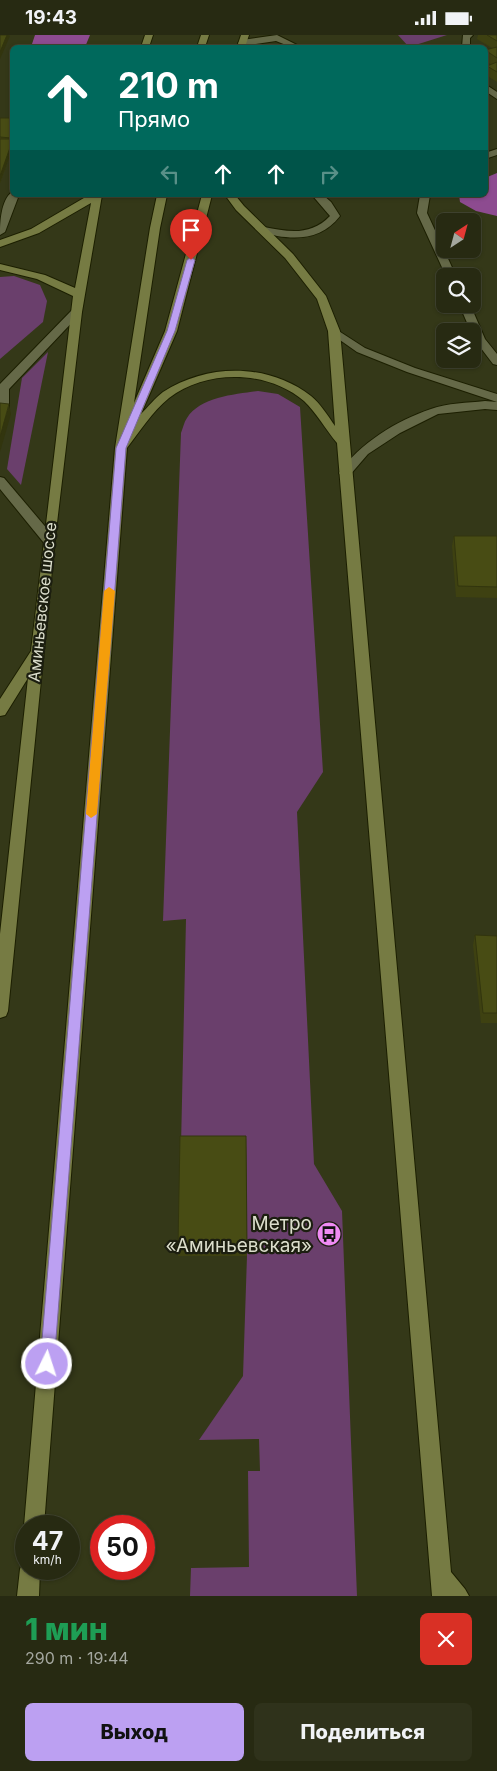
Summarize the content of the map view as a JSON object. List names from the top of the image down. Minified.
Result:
{"streets":{"main road":["Аминьевское шоссе"]},"places":{"bus stop":["Метро «Аминьевская»"]},"north":"top right","page":{"status":"19:43","turn":["210 m","Прямо"],"speed":"47 km/h","limit":"50","heading":["1 мин","290 m · 19:44"],"buttons":["Выход","Поделиться"]}}
